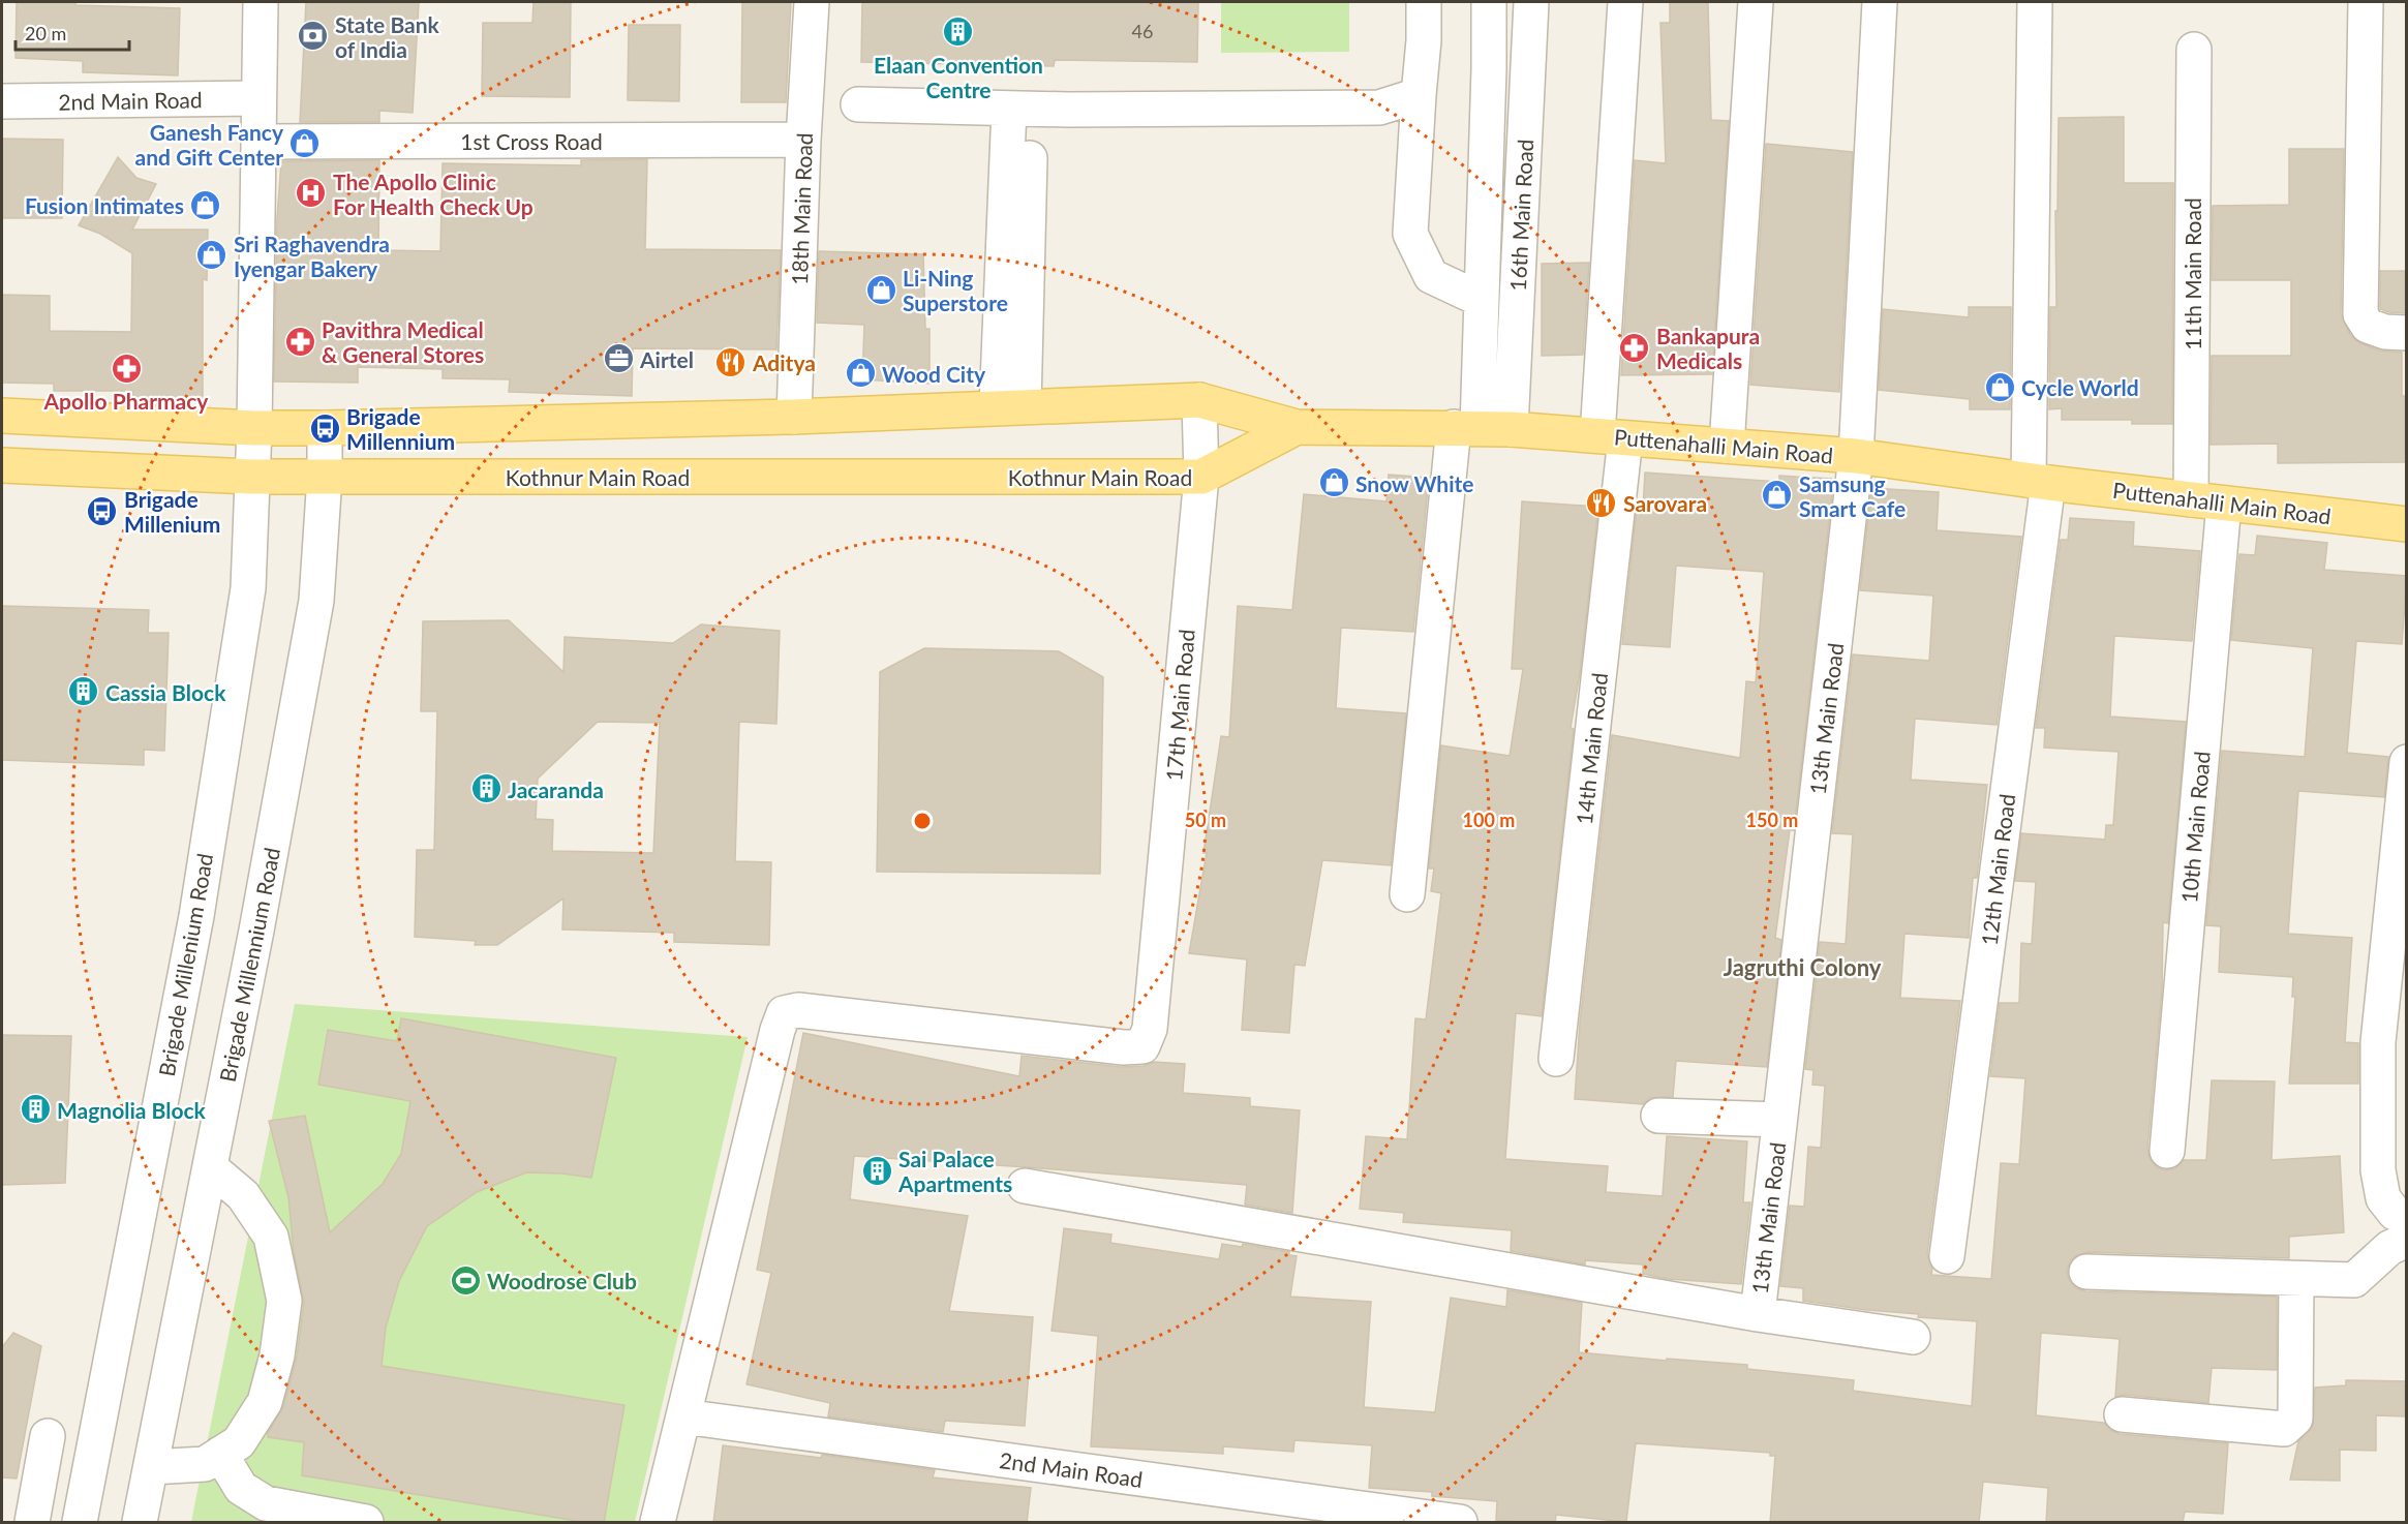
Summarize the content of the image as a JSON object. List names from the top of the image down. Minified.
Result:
{"streets":{"main road":["Puttenahalli Main Road","Kothnur Main Road"],"street":["2nd Main Road","1st Cross Road","18th Main Road","16th Main Road","11th Main Road","17th Main Road","13th Main Road","14th Main Road","10th Main Road","12th Main Road","Brigade Millenium Road","Brigade Millennium Road"]},"crossings":[["2nd Main Road","17th Main Road"],["1st Cross Road","18th Main Road"],["16th Main Road","Puttenahalli Main Road"],["11th Main Road","Puttenahalli Main Road"],["Puttenahalli Main Road","Kothnur Main Road"],["Puttenahalli Main Road","13th Main Road"],["Puttenahalli Main Road","14th Main Road"],["Puttenahalli Main Road","10th Main Road"],["Puttenahalli Main Road","12th Main Road"],["Kothnur Main Road","17th Main Road"],["Kothnur Main Road","Brigade Millenium Road"],["Kothnur Main Road","Brigade Millennium Road"]],"districts":["Jagruthi Colony"],"places":{"building":["Elaan Convention Centre","Cassia Block","Jacaranda","Magnolia Block","Sai Palace Apartments"],"bank":["State Bank of India"],"shop":["Ganesh Fancy and Gift Center","Fusion Intimates","Sri Raghavendra Iyengar Bakery","Li-Ning Superstore","Wood City","Cycle World","Snow White","Samsung Smart Cafe"],"hospital":["The Apollo Clinic For Health Check Up"],"pharmacy":["Pavithra Medical & General Stores","Bankapura Medicals","Apollo Pharmacy"],"office":["Airtel"],"restaurant":["Aditya","Sarovara"],"bus stop":["Brigade Millennium","Brigade Millenium"],"sports":["Woodrose Club"]},"house_numbers":["46"],"scale_bar":"20 m","rings":["50 m","100 m","150 m"]}
